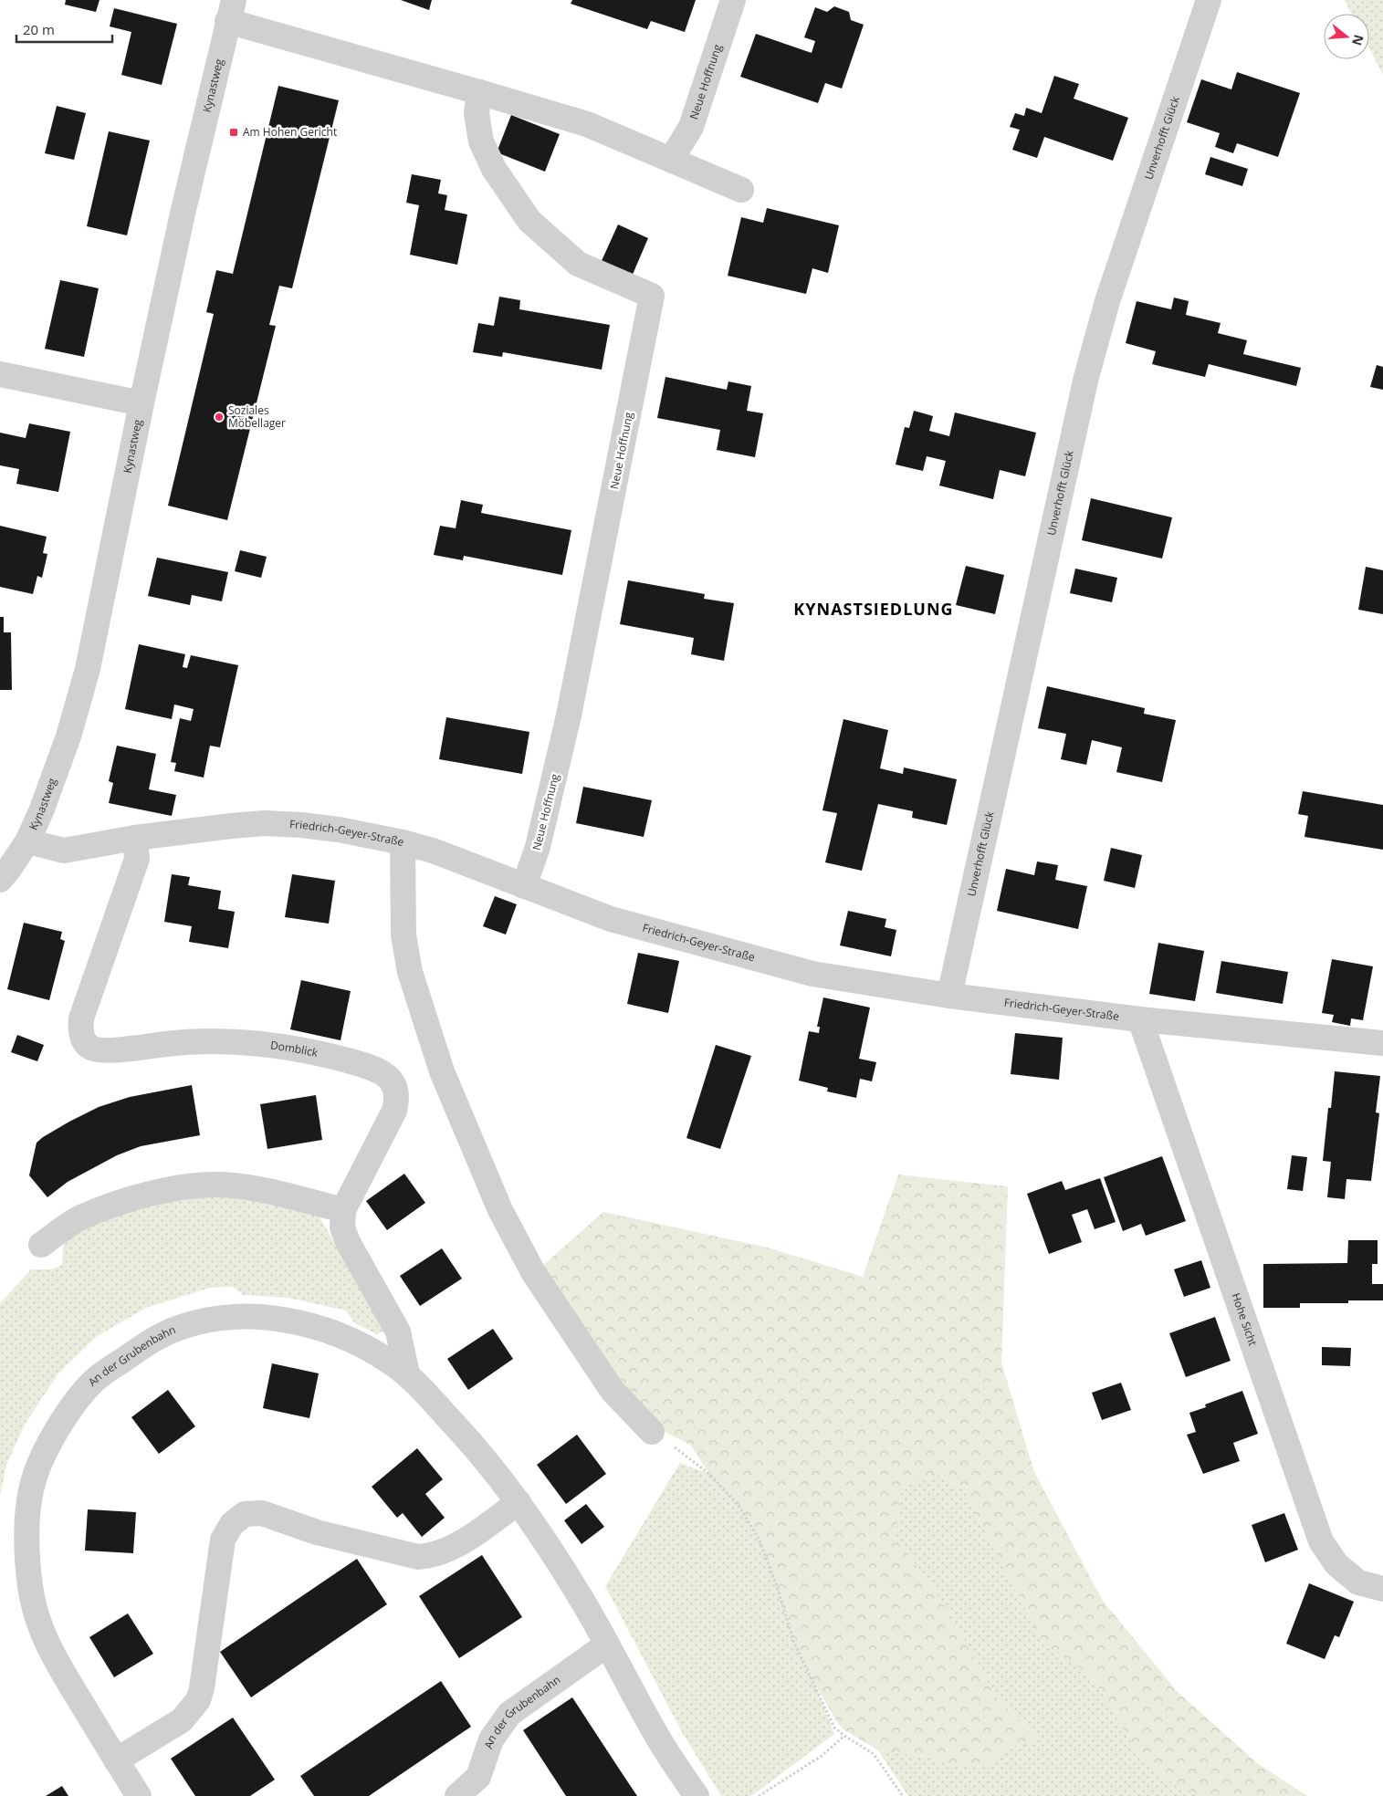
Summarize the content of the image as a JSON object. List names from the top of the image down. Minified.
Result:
{"streets":{"street":["Neue Hoffnung","Kynastweg","Unverhofft Glück","Friedrich-Geyer-Straße","Domblick","Hohe Sicht","An der Grubenbahn"]},"crossings":[["Neue Hoffnung","Friedrich-Geyer-Straße"],["Kynastweg","Friedrich-Geyer-Straße"],["Unverhofft Glück","Friedrich-Geyer-Straße"],["Friedrich-Geyer-Straße","Domblick"],["Friedrich-Geyer-Straße","Hohe Sicht"],["Domblick","An der Grubenbahn"]],"districts":["KYNASTSIEDLUNG"],"places":{"transit":["Am Hohen Gericht"],"other":["Soziales Möbellager"]},"scale_bar":"20 m","north":"right"}
